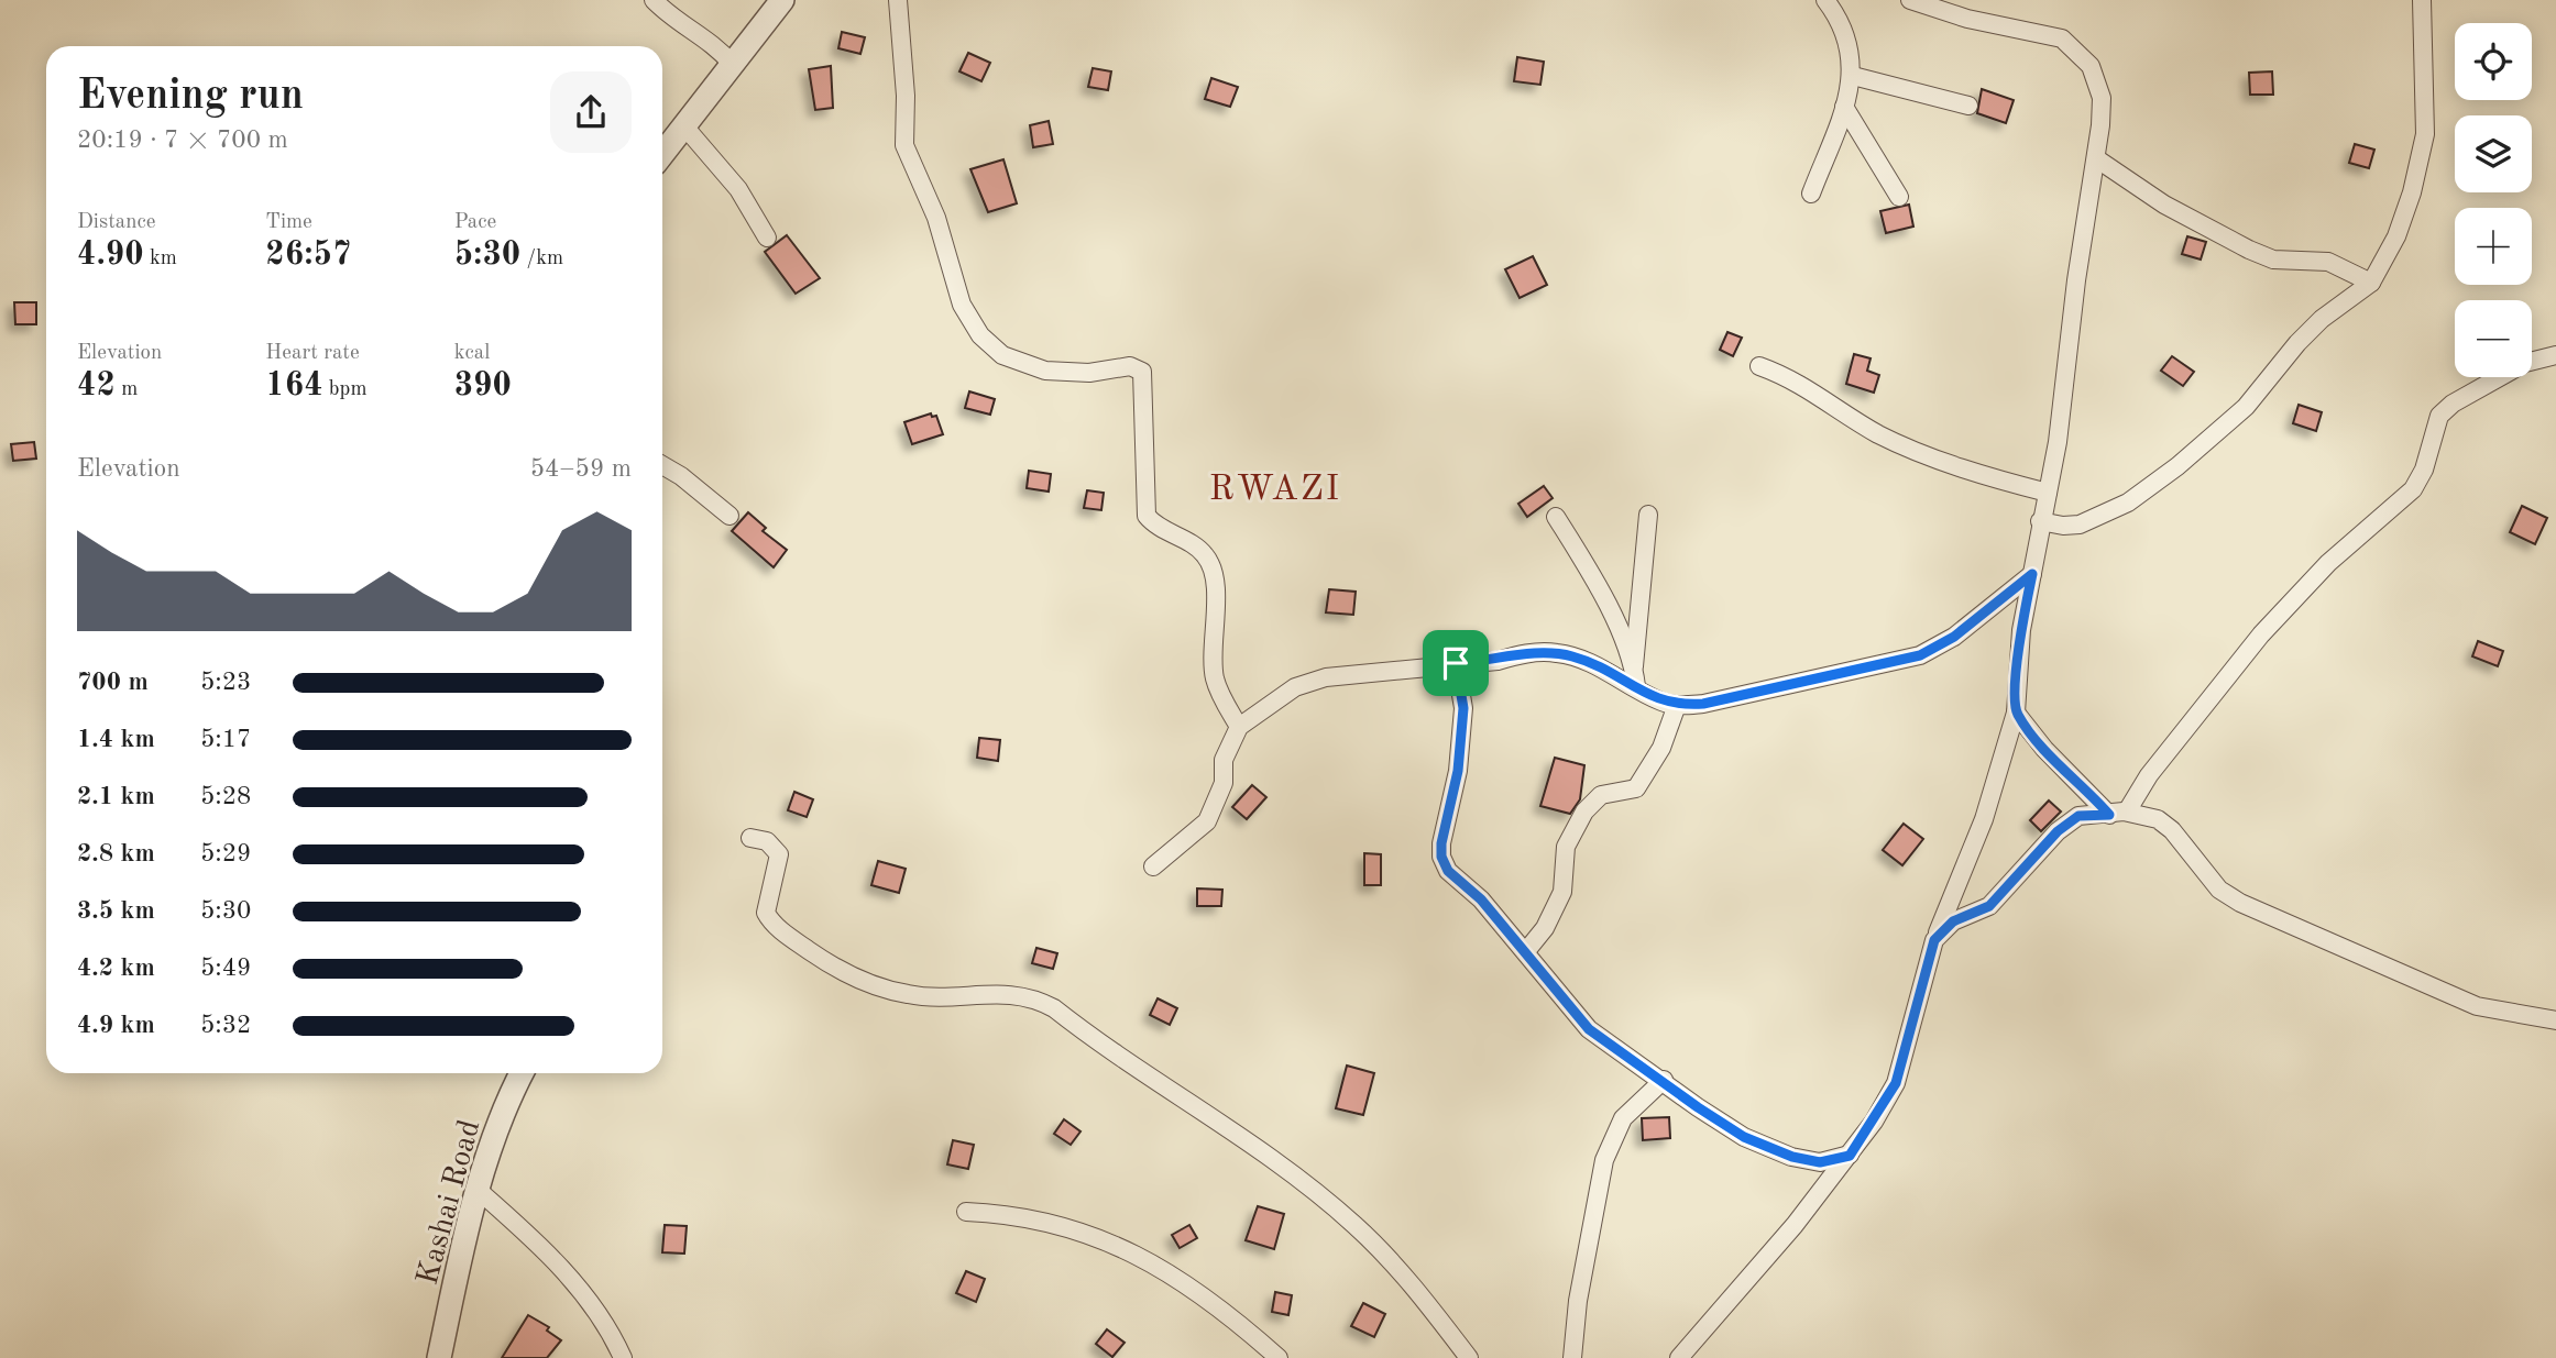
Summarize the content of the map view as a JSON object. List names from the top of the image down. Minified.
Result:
{"streets":{"street":["Kashai Road"]},"districts":["RWAZI"],"page":{"map_buttons":["+","−"],"heading":["Evening run","20:19 · 7 × 700 m"],"stats":[["Distance","4.90 km"],["Time","26:57"],["Pace","5:30 /km"],["Elevation","42 m"],["Heart rate","164 bpm"],["kcal","390"]],"chart":["Elevation","54–59 m"],"list":[{"name":"700 m","note":"5:23"},{"name":"1.4 km","note":"5:17"},{"name":"2.1 km","note":"5:28"},{"name":"2.8 km","note":"5:29"},{"name":"3.5 km","note":"5:30"},{"name":"4.2 km","note":"5:49"},{"name":"4.9 km","note":"5:32"}]}}
